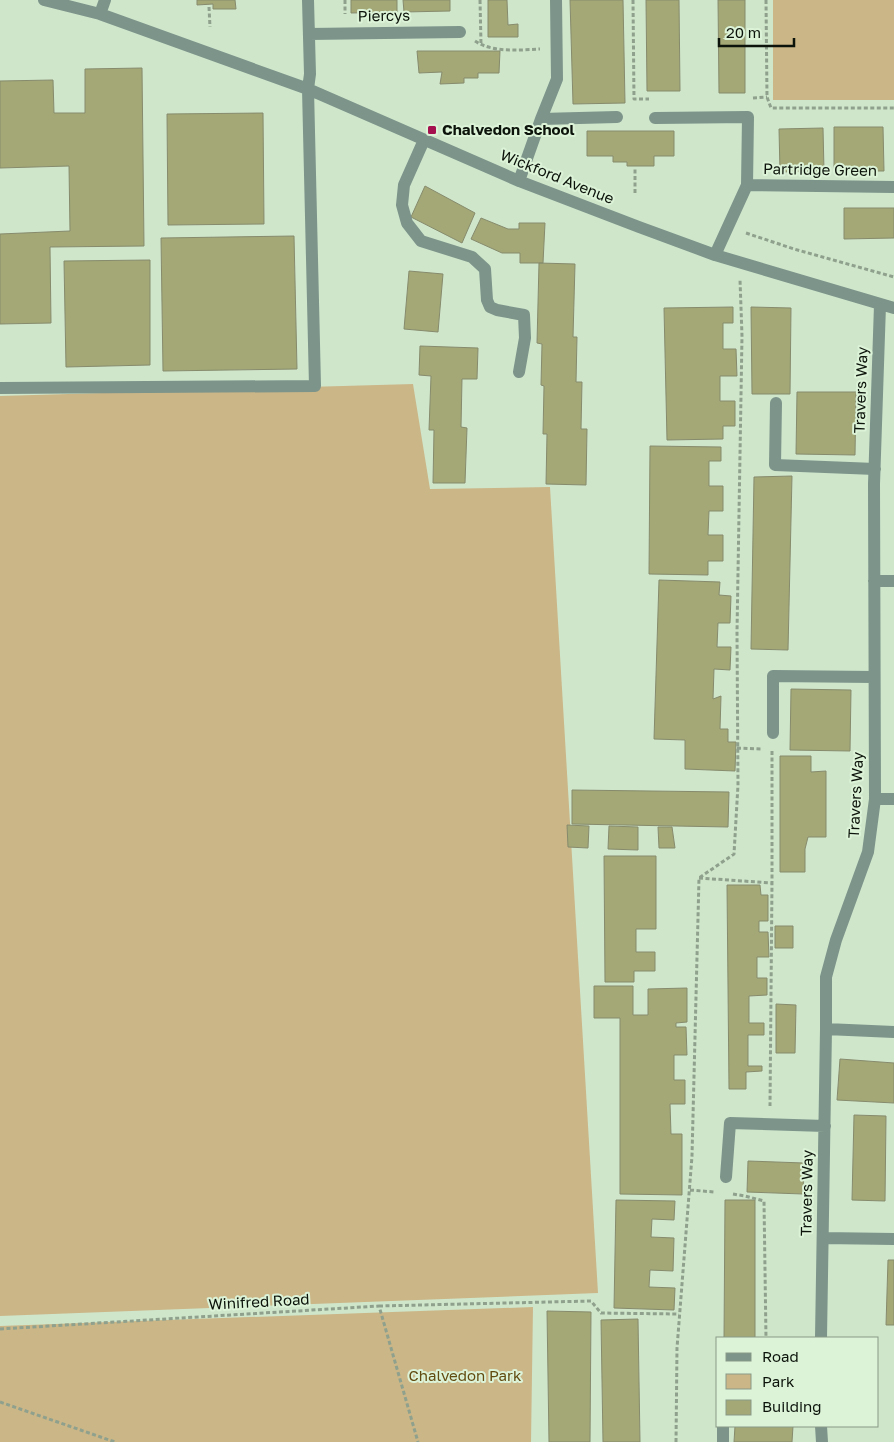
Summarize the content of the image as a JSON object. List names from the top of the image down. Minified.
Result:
{"streets":{"street":["Piercys","Partridge Green","Wickford Avenue","Travers Way"],"path":["Winifred Road"]},"crossings":[["Partridge Green","Wickford Avenue"],["Wickford Avenue","Travers Way"]],"parks":["Chalvedon Park"],"places":{"transit":["Chalvedon School"]},"legend":["Road","Park","Building"],"scale_bar":"20 m"}
